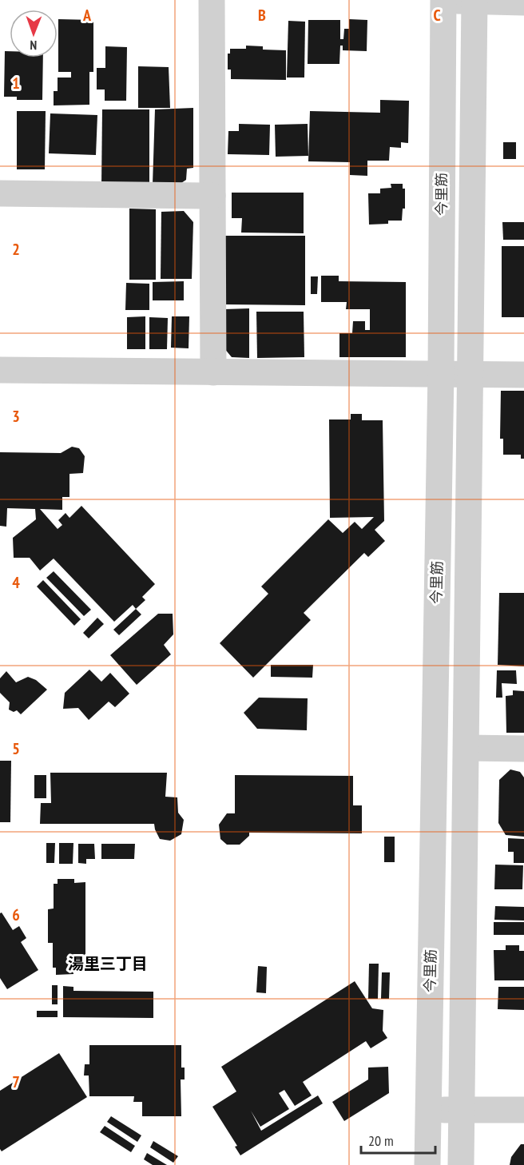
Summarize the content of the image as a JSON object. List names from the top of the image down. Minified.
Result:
{"streets":{"street":["今里筋"]},"districts":["湯里三丁目"],"scale_bar":"20 m","north":"bottom","grid":{"columns":["A","B","C"],"rows":["1","2","3","4","5","6","7"]}}
